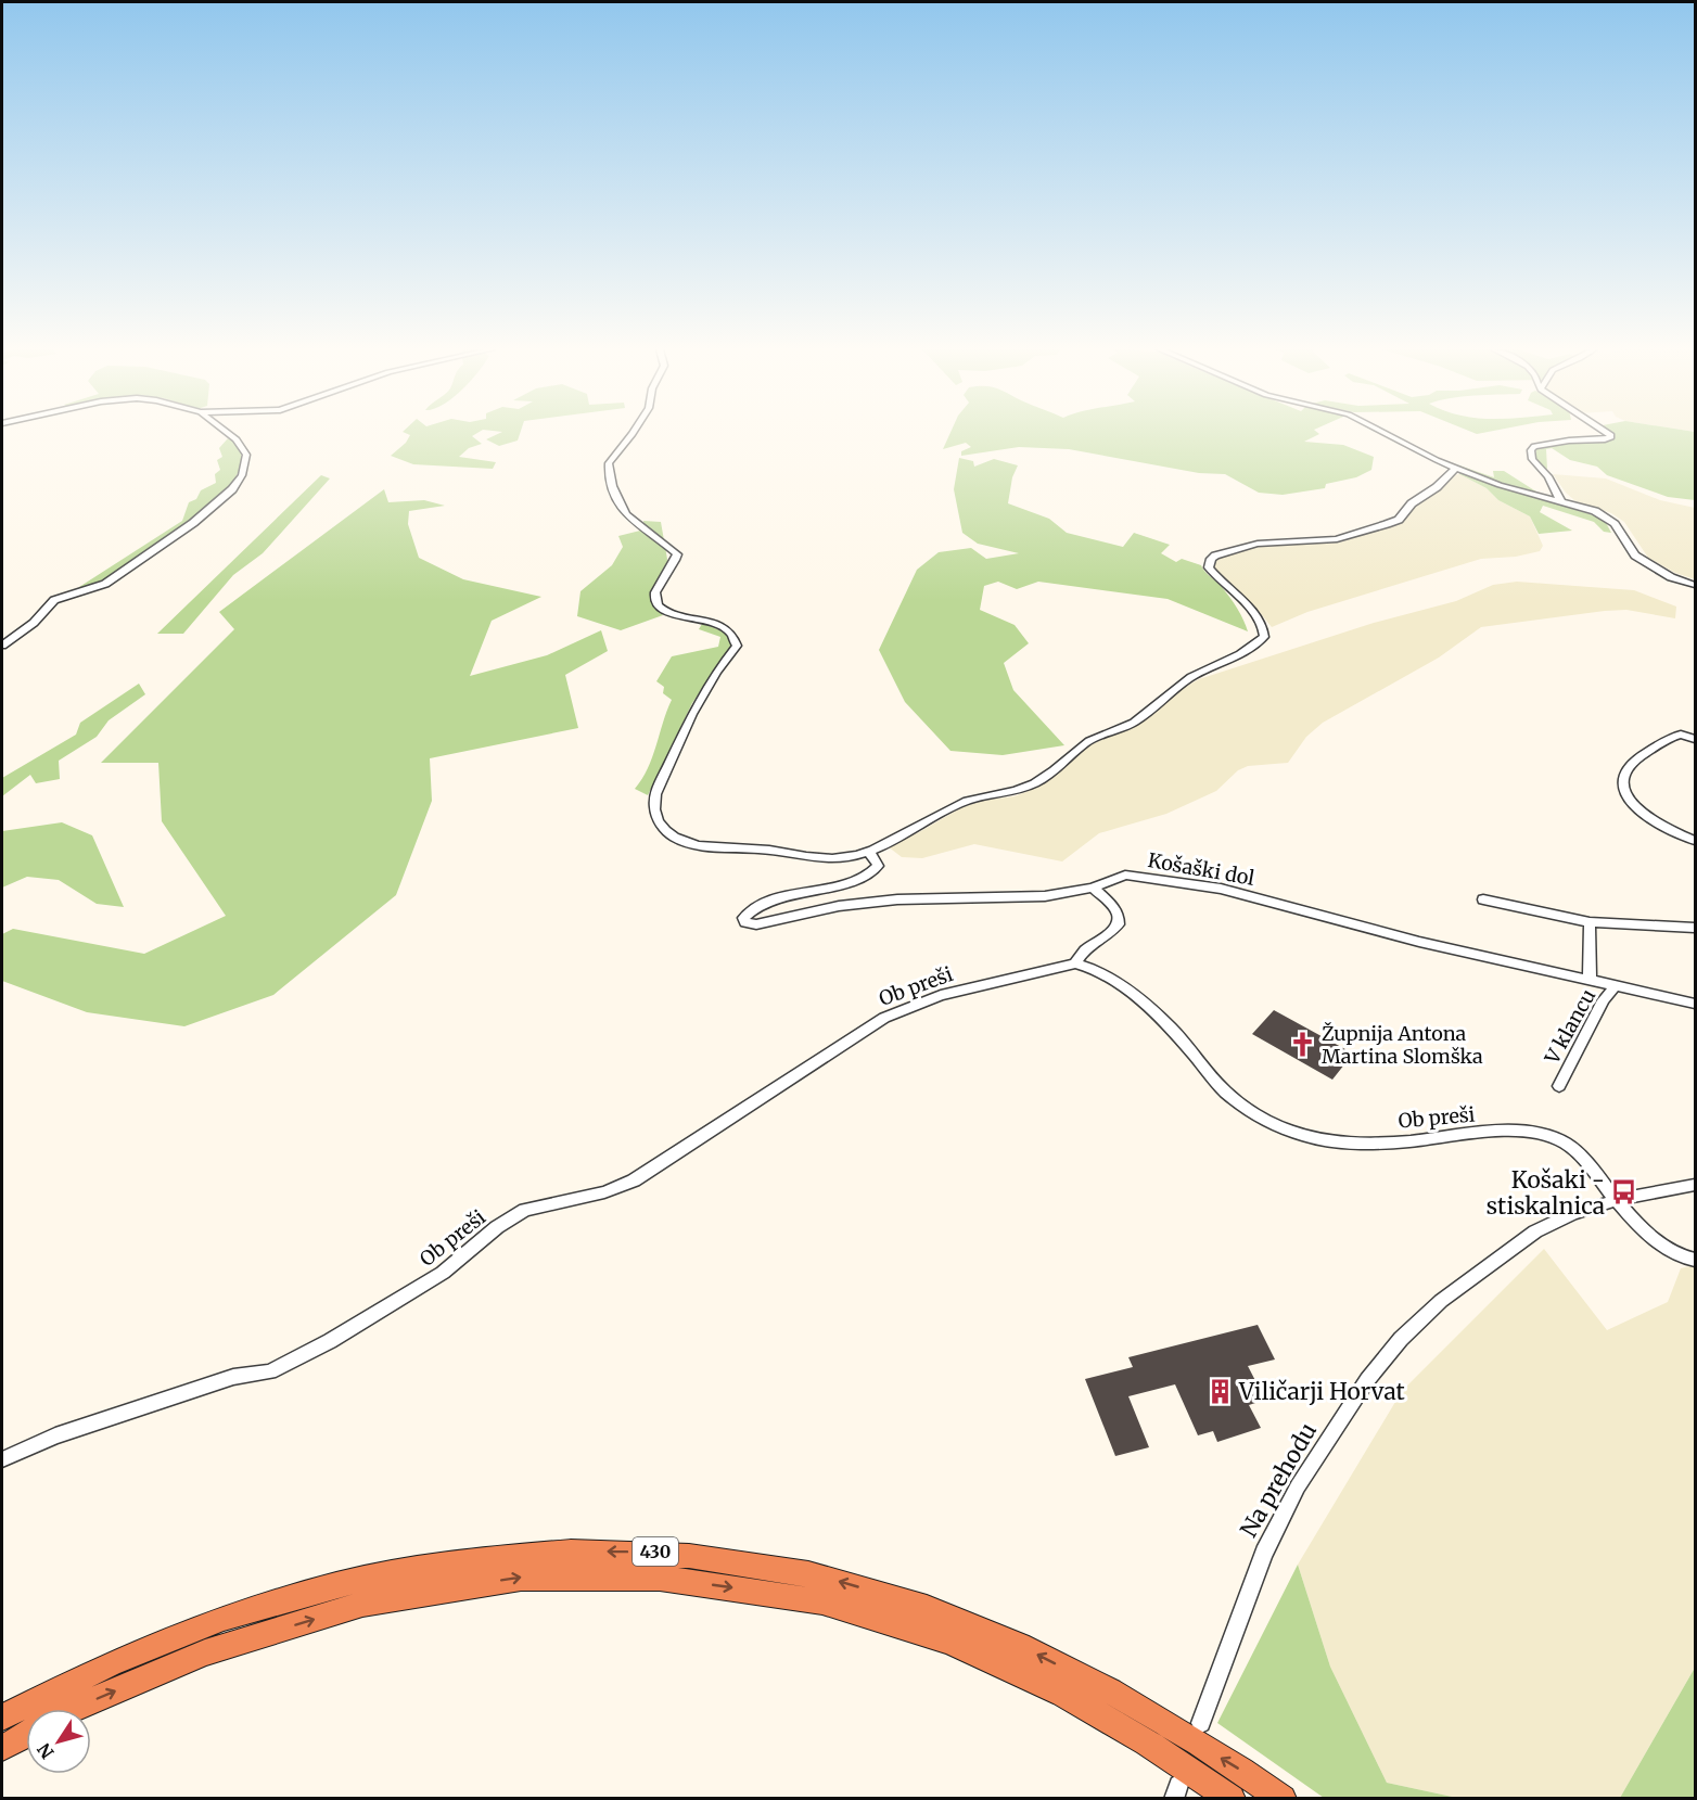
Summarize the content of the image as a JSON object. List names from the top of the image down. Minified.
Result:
{"streets":{"highway":["430"],"street":["Košaški dol","Ob preši","V klancu","Na prehodu"]},"crossings":[["Košaški dol","V klancu"],["Ob preši","Na prehodu"]],"places":{"church":["Župnija Antona Martina Slomška"],"bus stop":["Košaki - stiskalnica"],"building":["Viličarji Horvat"]},"north":"bottom left"}
